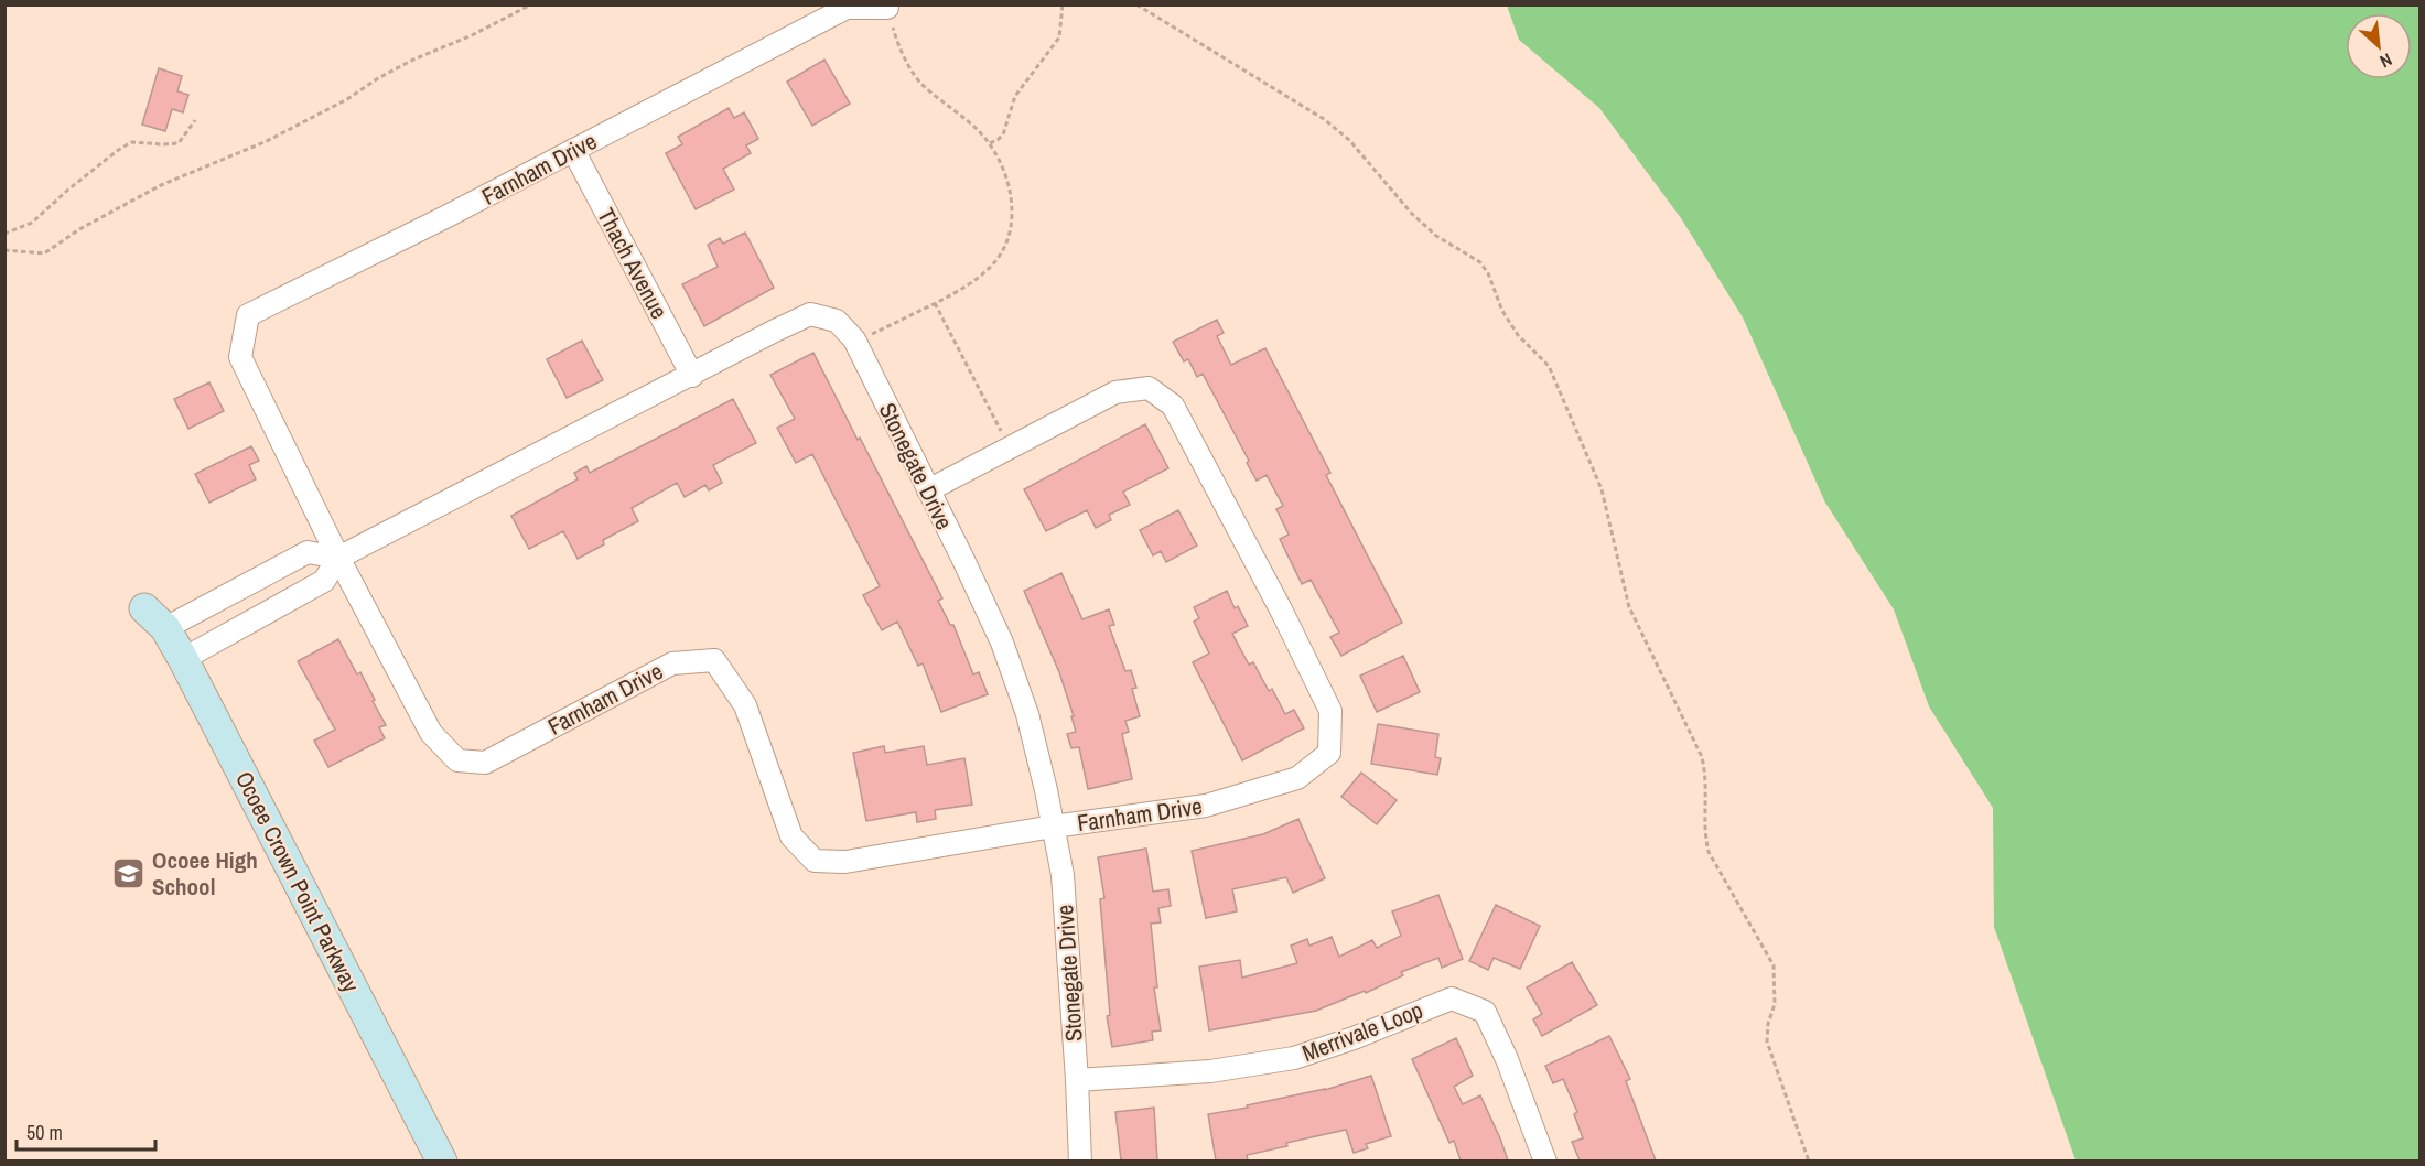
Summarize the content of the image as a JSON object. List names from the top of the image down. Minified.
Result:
{"streets":{"street":["Farnham Drive","Thach Avenue","Stonegate Drive","Ocoee Crown Point Parkway","Merrivale Loop"]},"crossings":[["Farnham Drive","Thach Avenue"],["Farnham Drive","Stonegate Drive"],["Thach Avenue","Stonegate Drive"],["Stonegate Drive","Ocoee Crown Point Parkway"],["Stonegate Drive","Merrivale Loop"]],"places":{"school or university":["Ocoee High School"]},"scale_bar":"50 m","north":"bottom right"}
